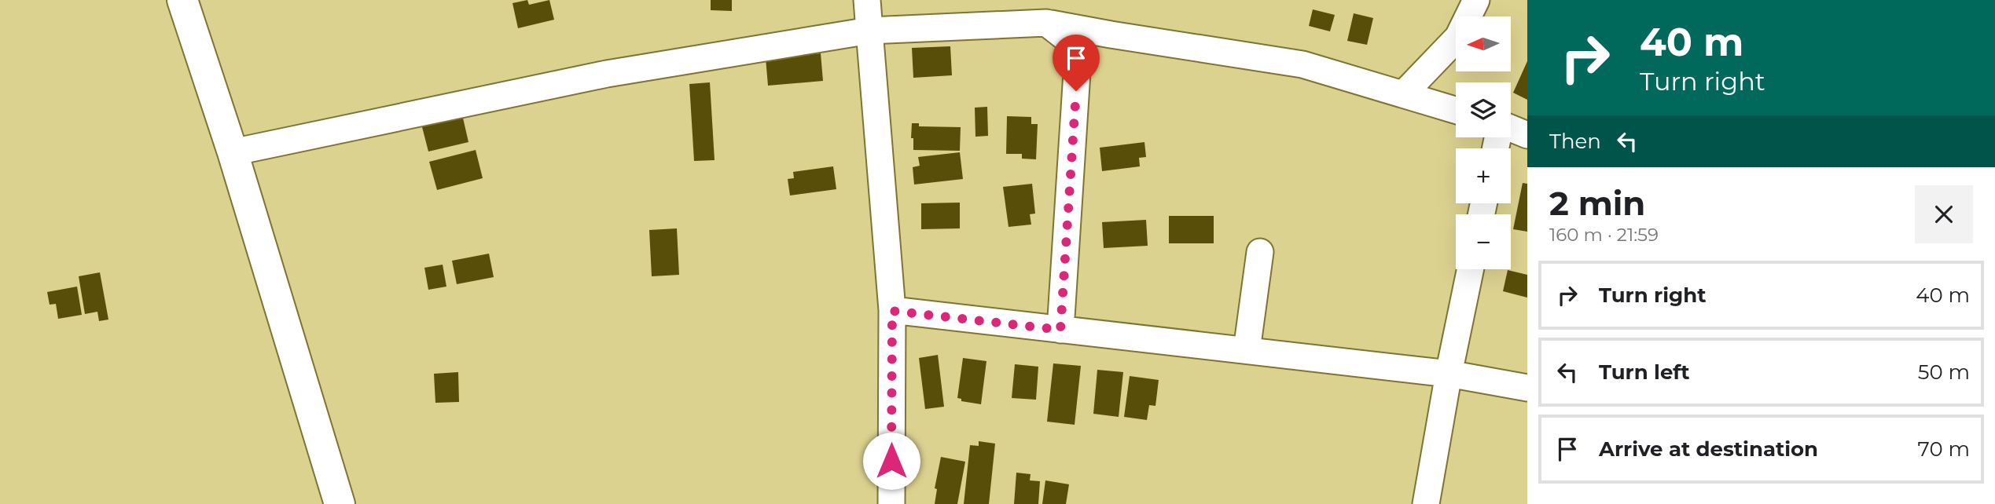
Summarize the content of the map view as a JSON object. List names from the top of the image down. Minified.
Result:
{"north":"left","page":{"turn":["40 m","Turn right"],"map_buttons":["+","−"],"then":"Then","heading":["2 min","160 m · 21:59"],"list":[{"name":"Turn right","value":"40 m"},{"name":"Turn left","value":"50 m"},{"name":"Arrive at destination","value":"70 m"}]}}
